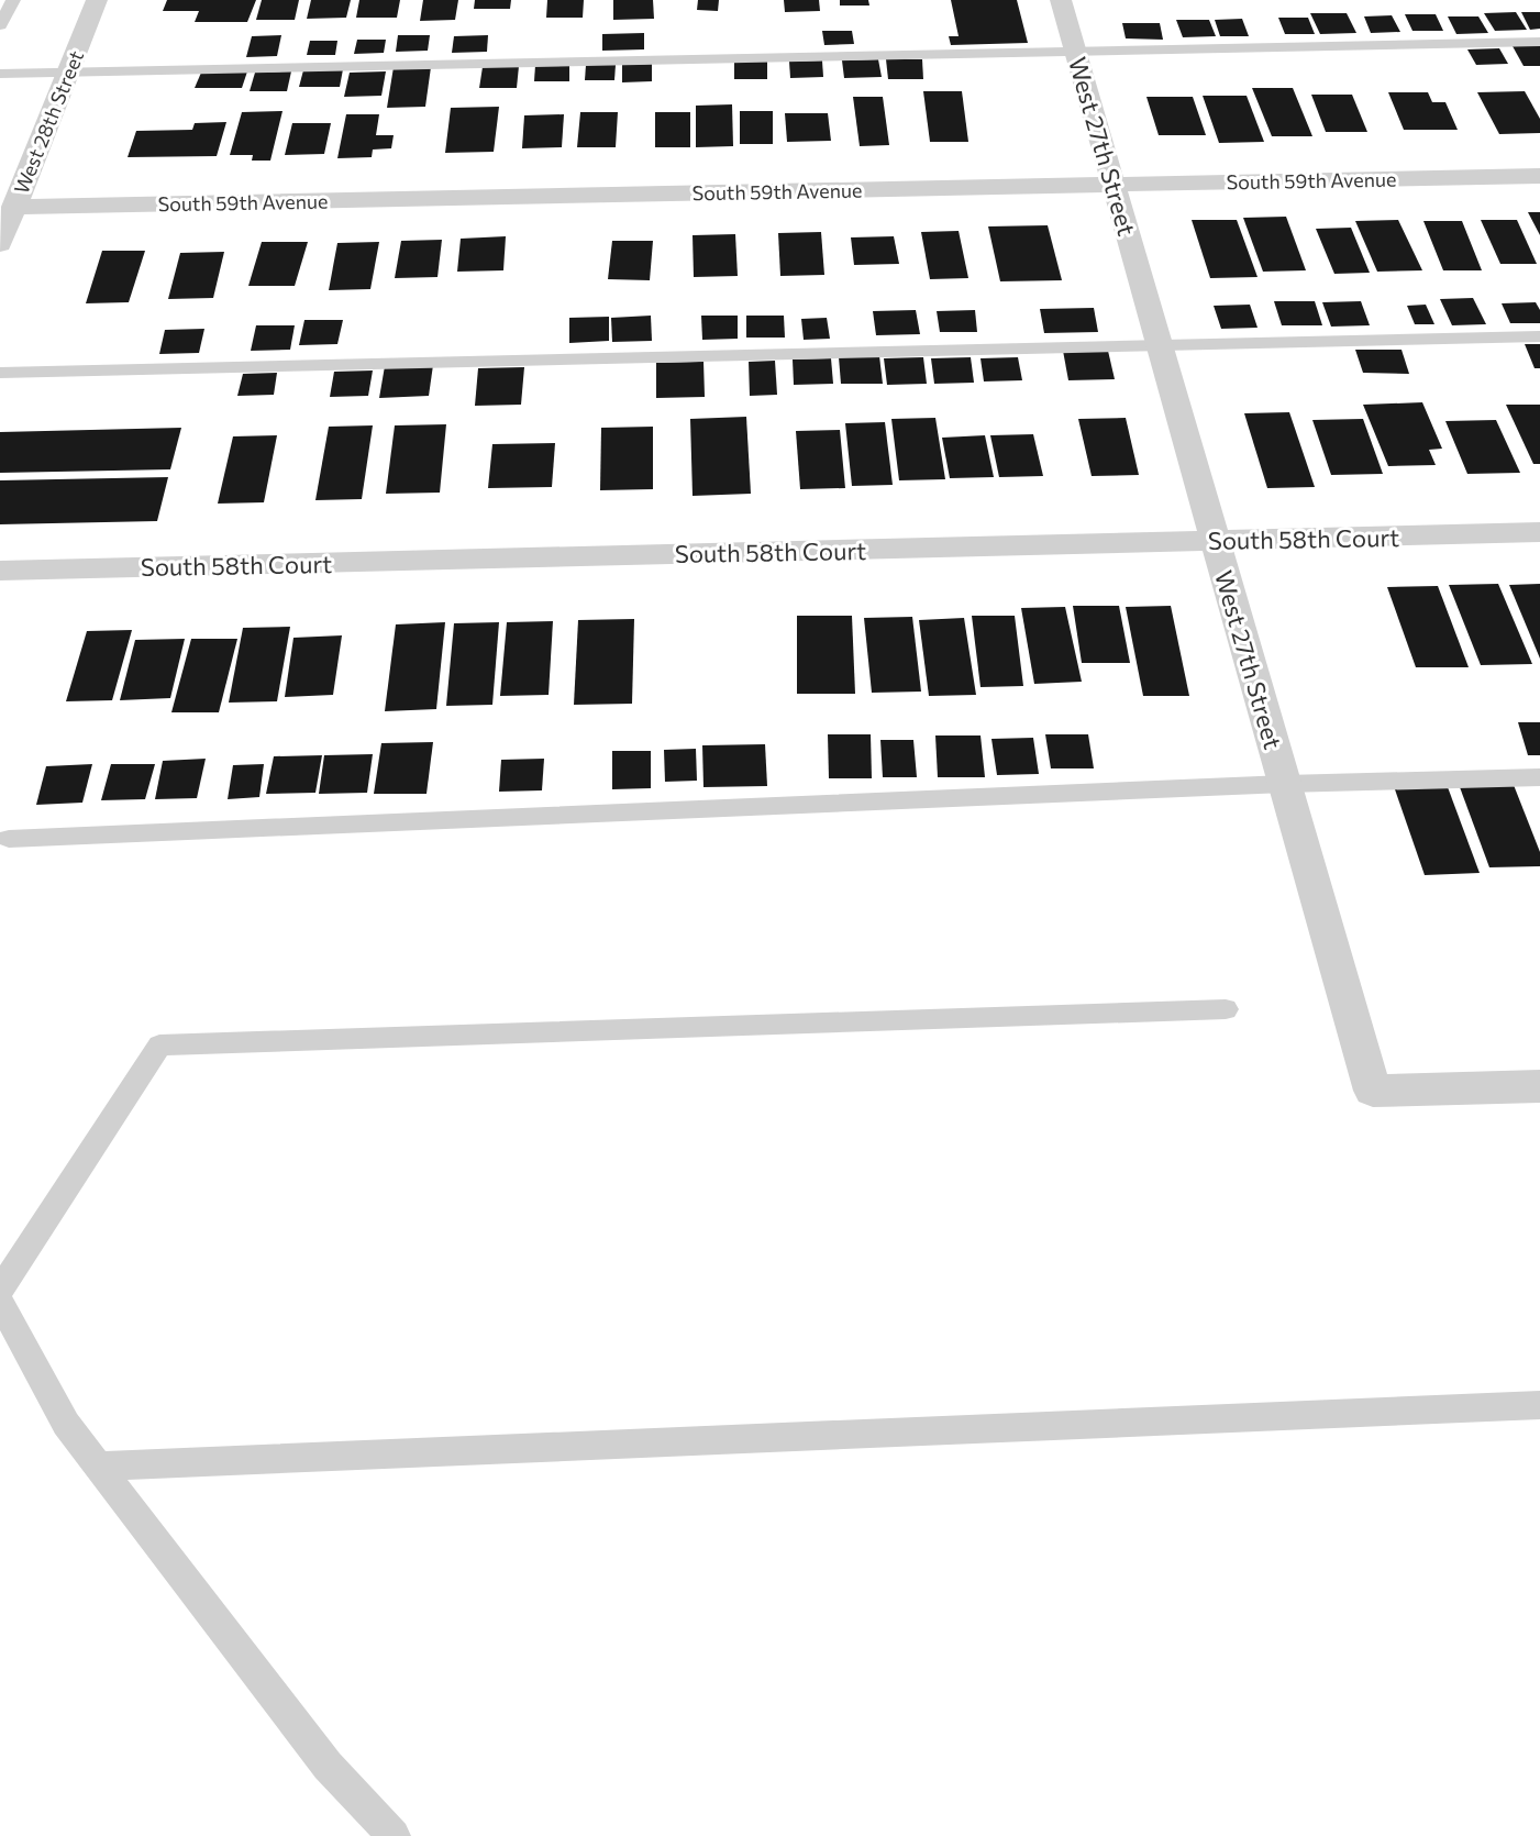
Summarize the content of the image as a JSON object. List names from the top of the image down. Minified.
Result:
{"streets":{"street":["West 28th Street","West 27th Street","South 59th Avenue","South 58th Court"]},"crossings":[["West 28th Street","South 59th Avenue"],["West 27th Street","South 59th Avenue"],["West 27th Street","South 58th Court"]]}
